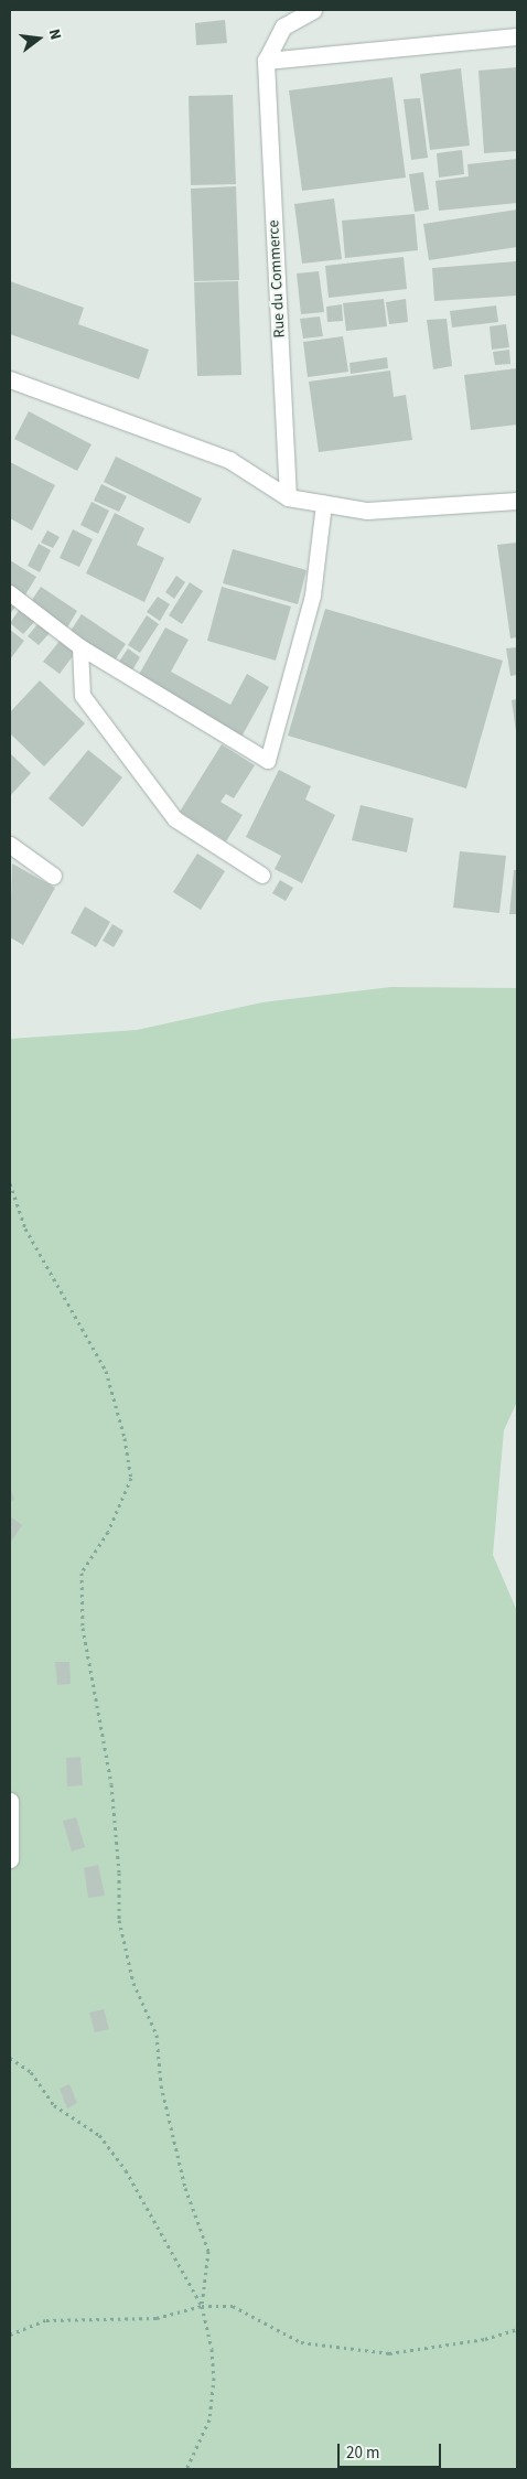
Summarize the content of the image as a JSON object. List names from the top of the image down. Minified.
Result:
{"streets":{"street":["Rue du Commerce"]},"scale_bar":"20 m","north":"right"}
